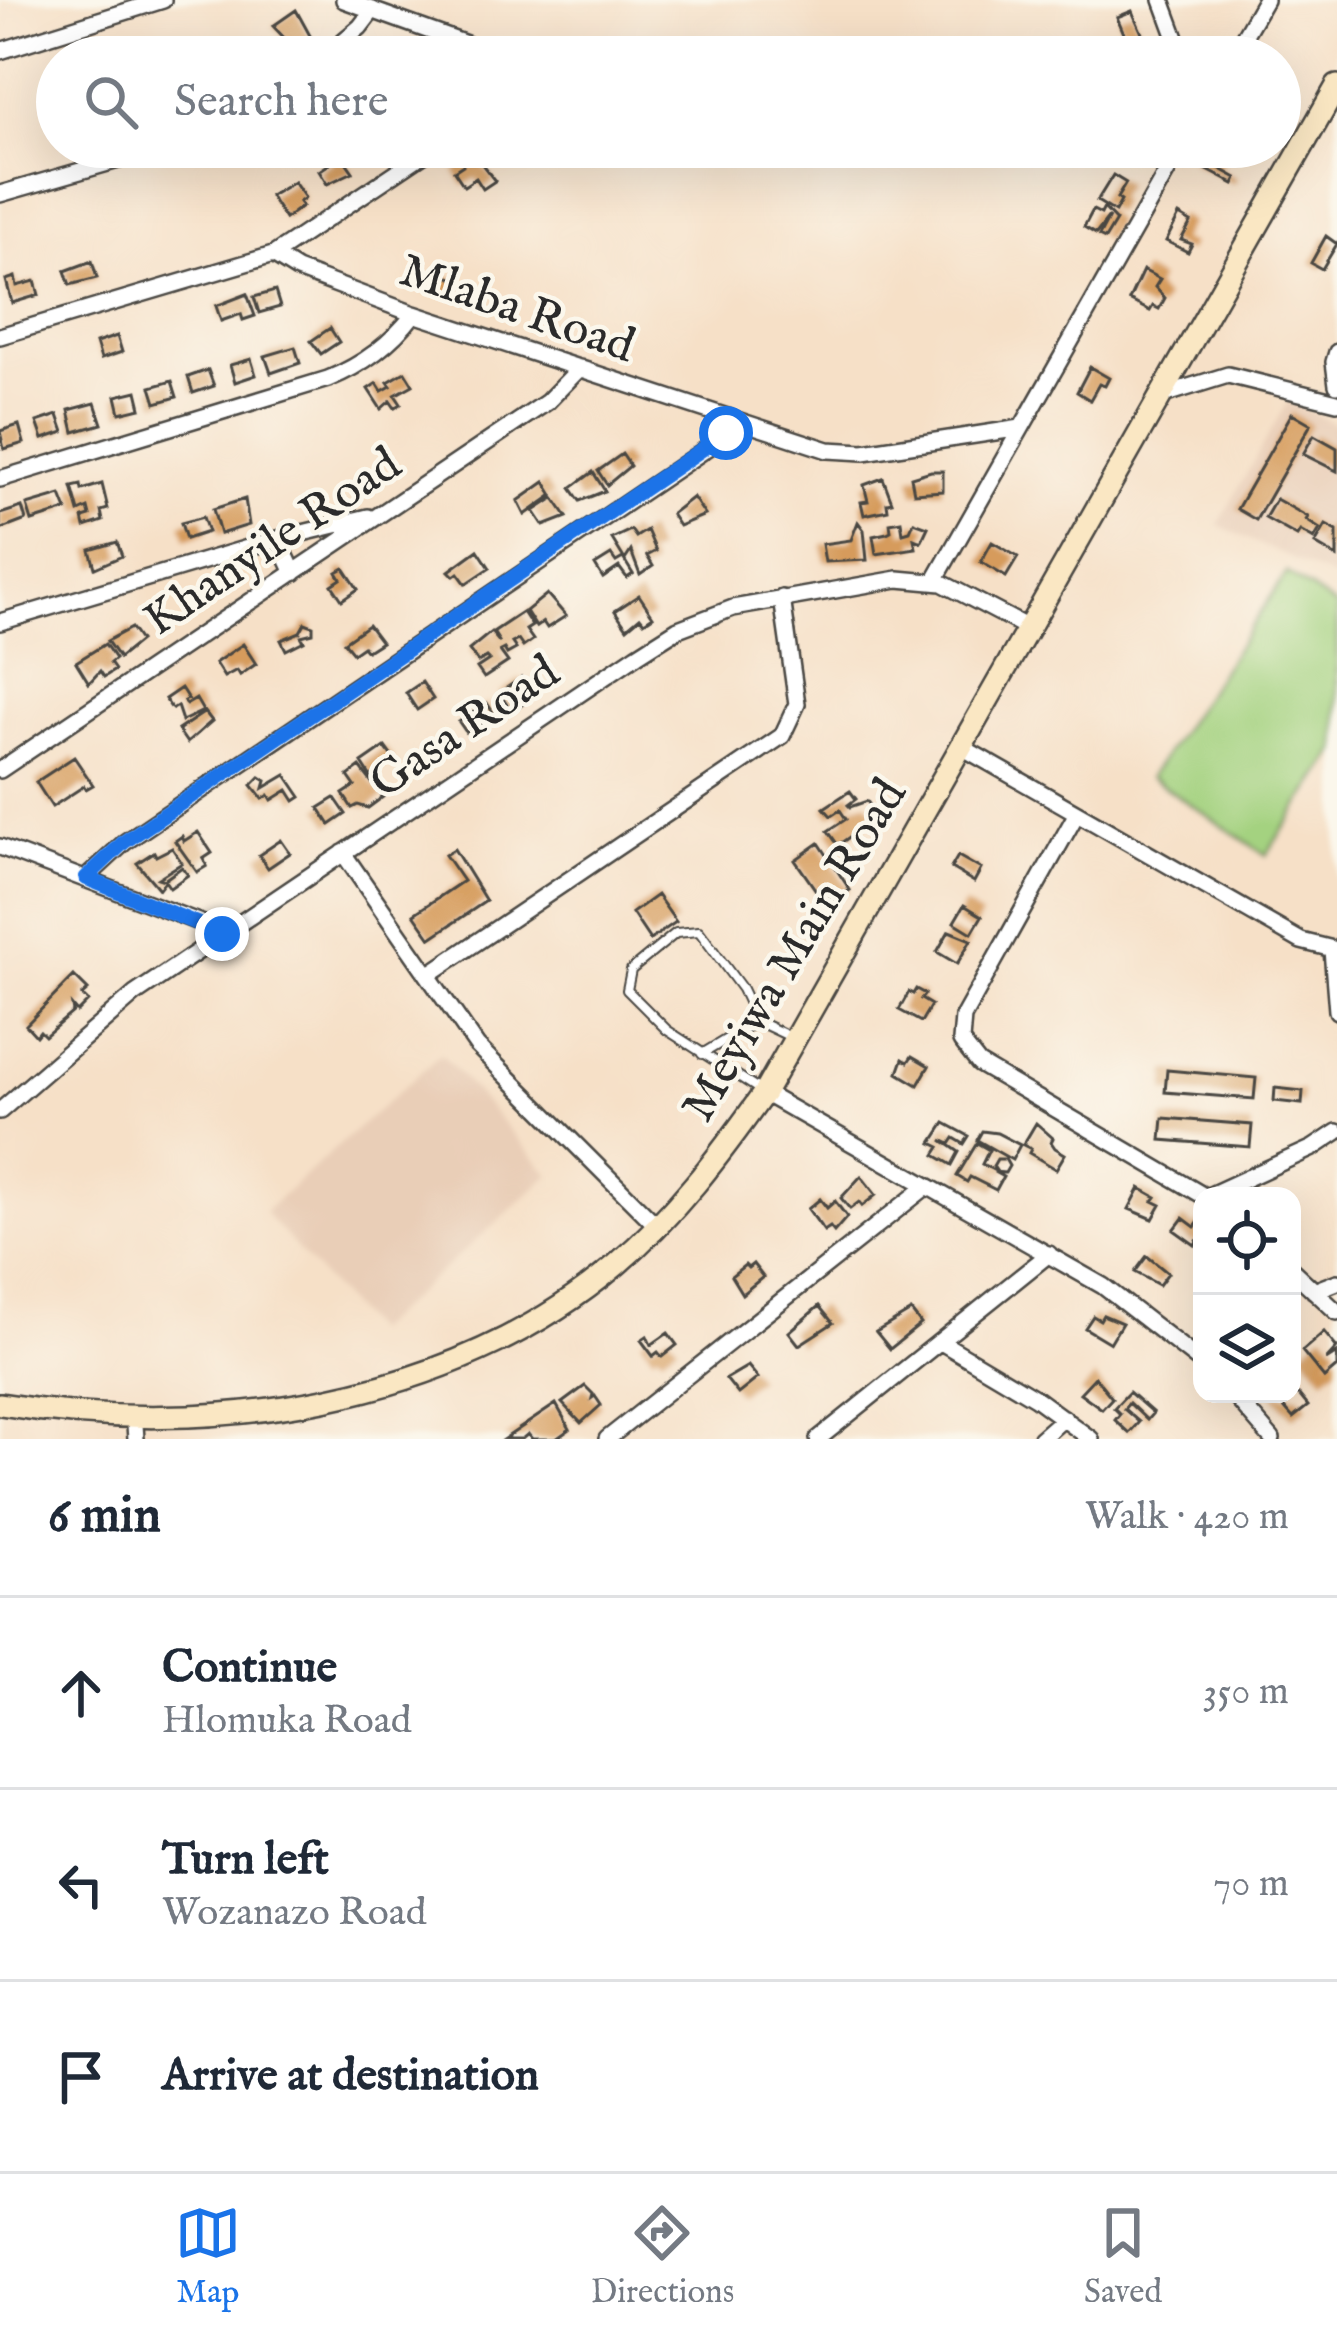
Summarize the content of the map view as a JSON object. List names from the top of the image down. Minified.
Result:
{"streets":{"street":["Mlaba Road","Khanyile Road","Gasa Road","Meyiwa Main Road"]},"crossings":[["Mlaba Road","Khanyile Road"],["Gasa Road","Meyiwa Main Road"]],"page":{"search":"Search here","heading":["6 min","Walk · 420 m"],"list":[["Continue","Hlomuka Road","350 m"],["Turn left","Wozanazo Road","70 m"],"Arrive at destination"],"nav":["Map","Directions","Saved"]}}
